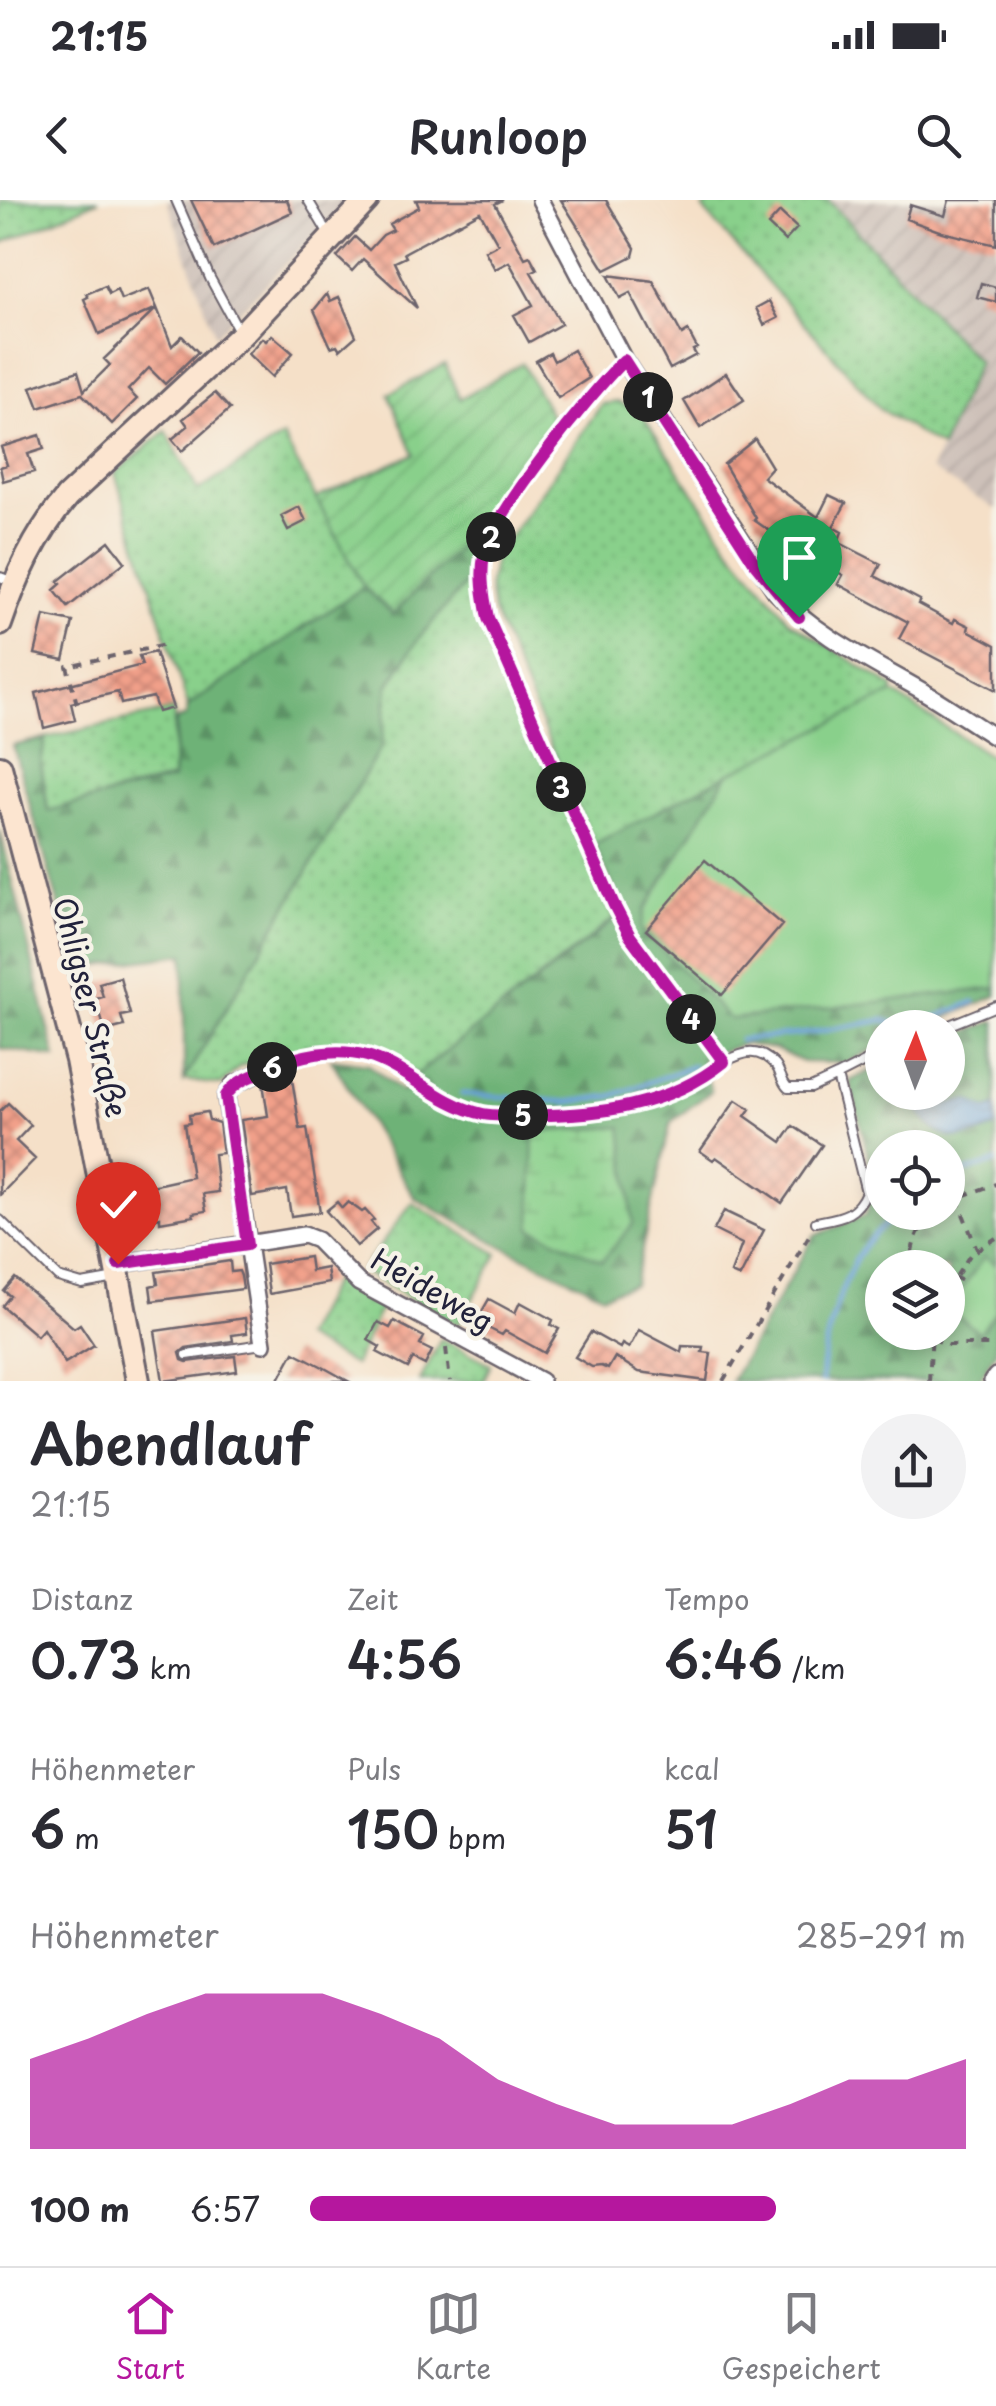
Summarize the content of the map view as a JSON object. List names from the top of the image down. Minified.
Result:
{"streets":{"main road":["Ohligser Straße"],"street":["Heideweg"]},"crossings":[["Ohligser Straße","Heideweg"]],"north":"top","page":{"status":"21:15","header":"Runloop","pins":["1","2","3","4","6","5"],"heading":["Abendlauf","21:15"],"stats":[["Distanz","0.73 km"],["Zeit","4:56"],["Tempo","6:46 /km"],["Höhenmeter","6 m"],["Puls","150 bpm"],["kcal","51"]],"chart":["Höhenmeter","285–291 m"],"list":[{"name":"100 m","note":"6:57"}],"tabs":["Start","Karte","Gespeichert"]}}
